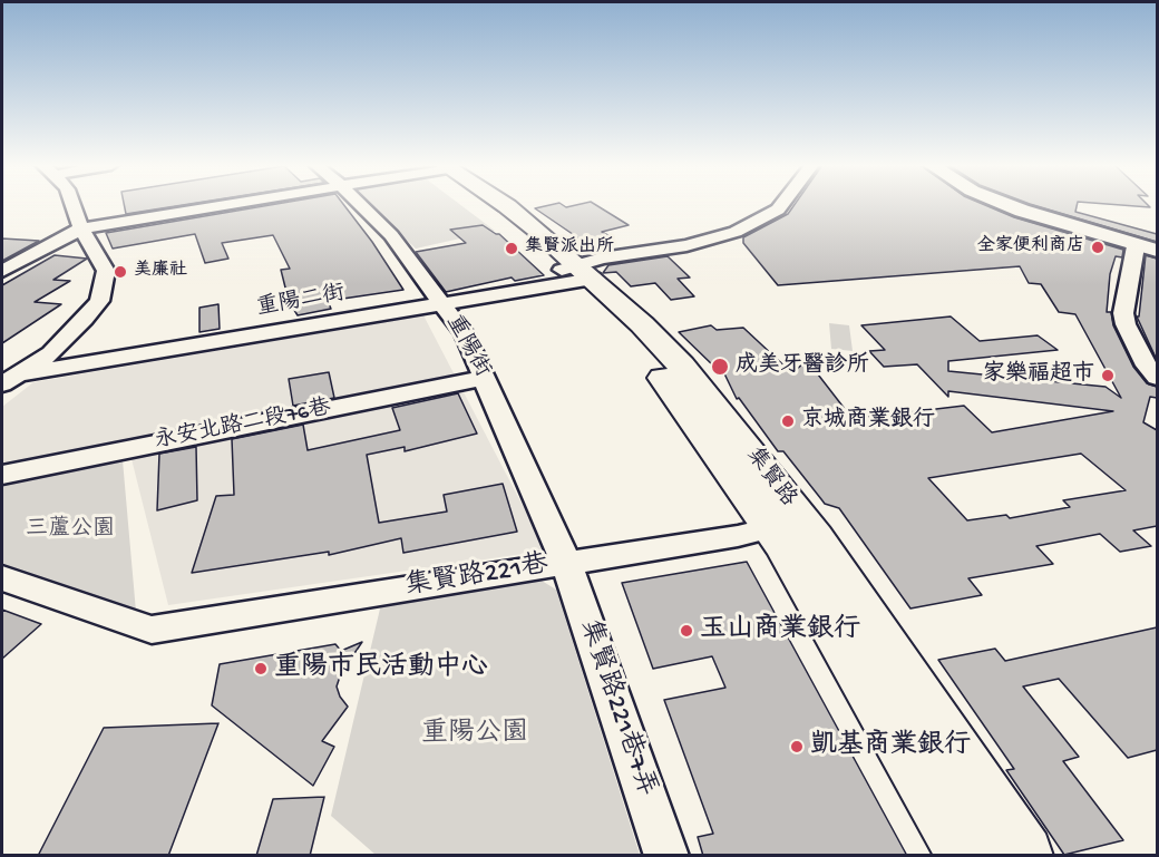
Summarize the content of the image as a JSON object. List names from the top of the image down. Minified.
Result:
{"streets":{"main road":["集賢路"],"street":["重陽二街","重陽街","永安北路二段76巷","集賢路221巷","集賢路221巷7弄"]},"crossings":[["重陽二街","重陽街"],["重陽二街","集賢路"],["重陽街","永安北路二段76巷"],["重陽街","集賢路221巷"],["重陽街","集賢路221巷7弄"],["集賢路","集賢路221巷"],["集賢路221巷","集賢路221巷7弄"]],"parks":["三蘆公園","重陽公園"],"places":["全家便利商店","集賢派出所","美廉社","成美牙醫診所","家樂福超市","京城商業銀行","玉山商業銀行","重陽市民活動中心","凱基商業銀行"]}
